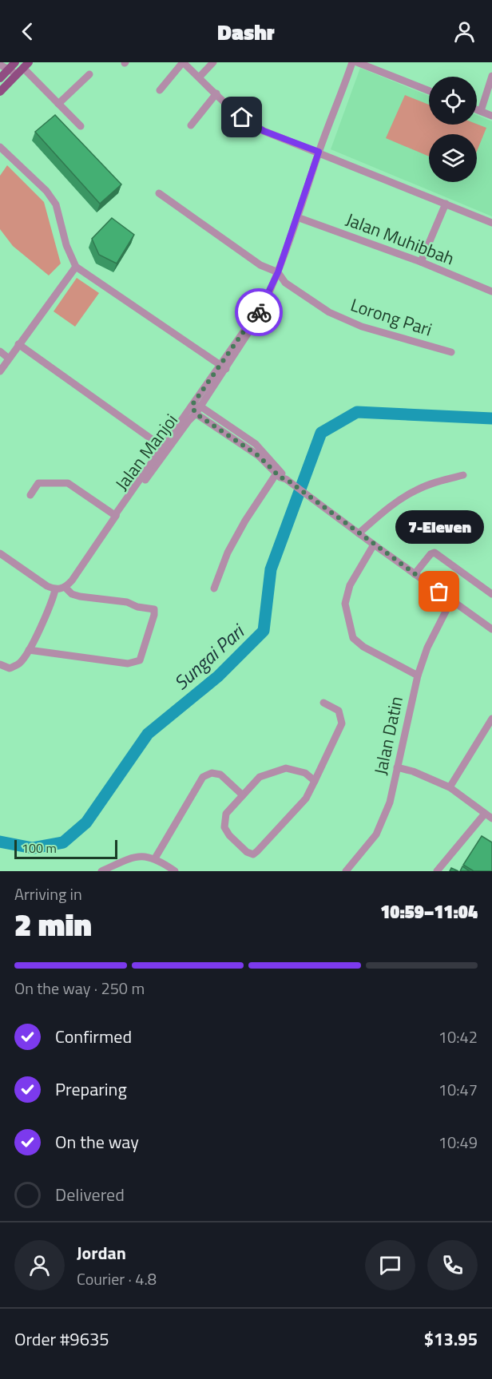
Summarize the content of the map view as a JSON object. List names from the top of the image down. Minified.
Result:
{"streets":{"street":["Jalan Muhibbah","Lorong Pari","Jalan Manjoi","Jalan Datin"]},"water":["Sungai Pari"],"places":["7-Eleven"],"scale_bar":"100 m","page":{"header":"Dashr","bubble":"7-Eleven","scale":"100 m","heading":["2 min","Arriving in","10:59–11:04"],"panel":["Jordan","Courier · 4.8","Order #9635","$13.95"],"bar":"On the way · 250 m","list":[["Confirmed","10:42"],["Preparing","10:47"],["On the way","10:49"],"Delivered"]}}
